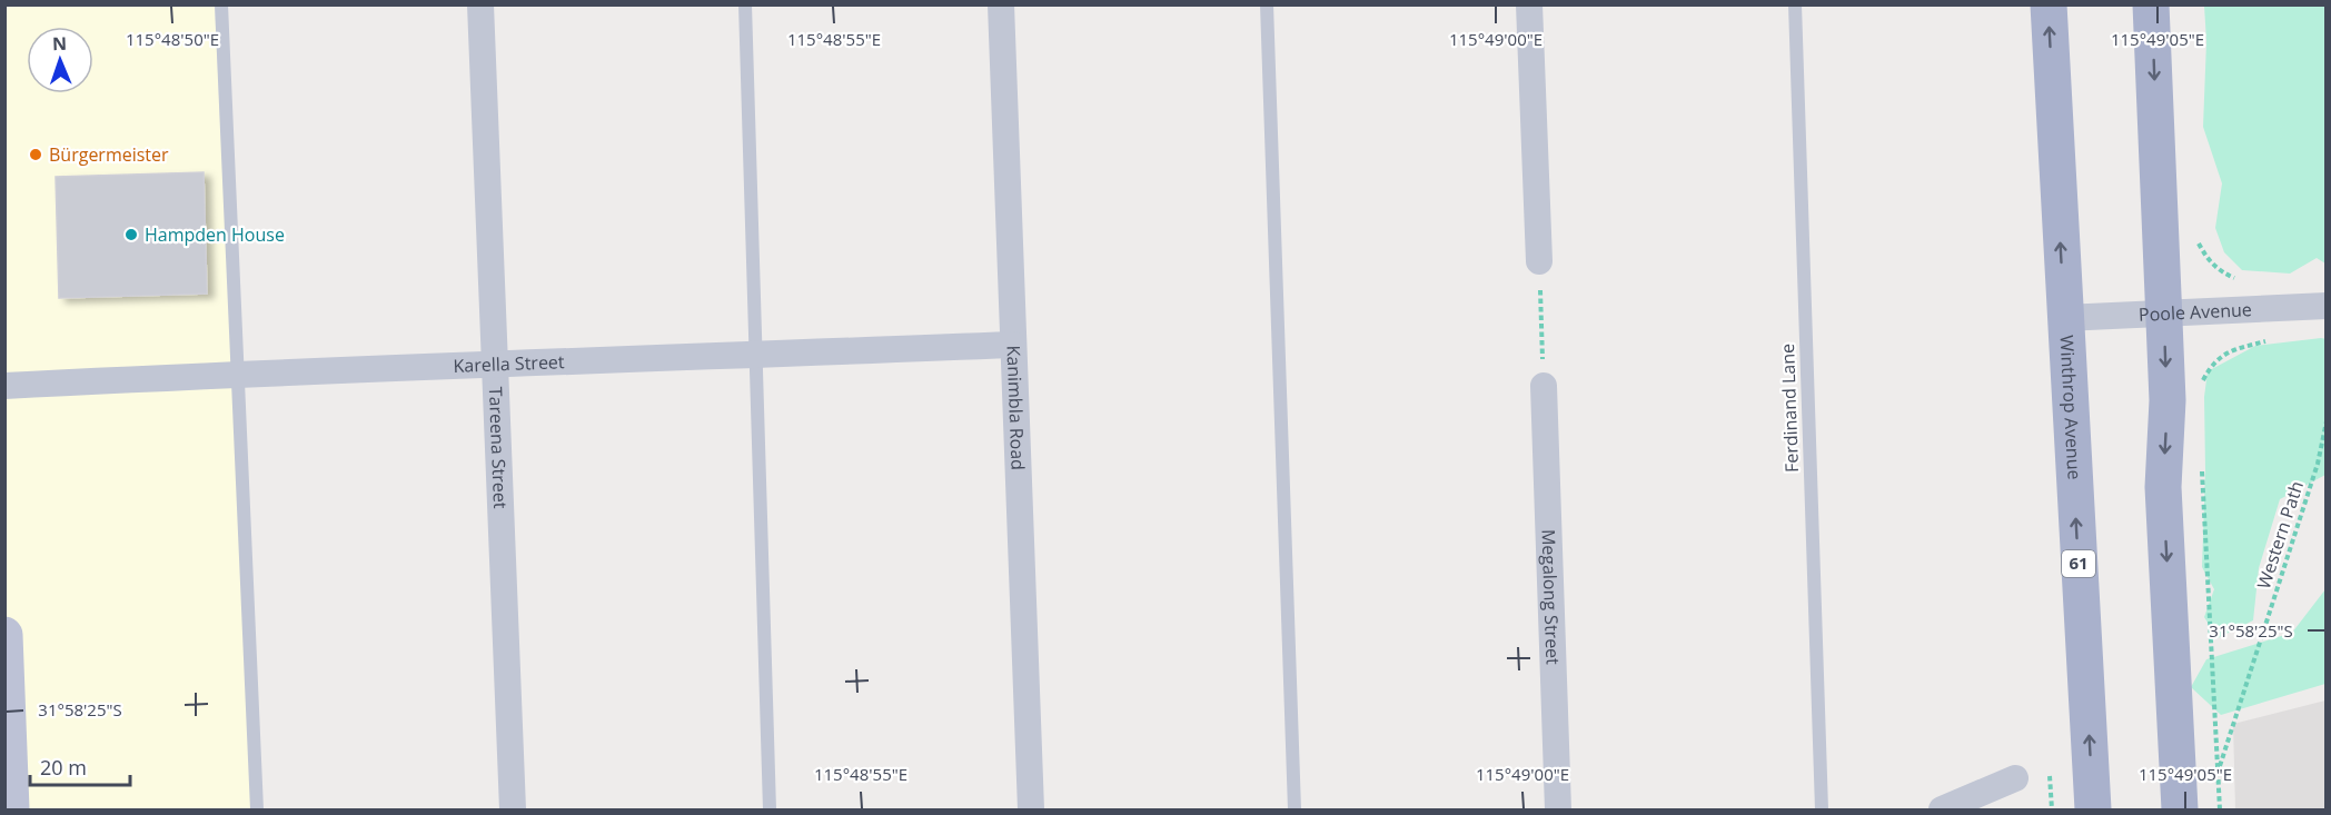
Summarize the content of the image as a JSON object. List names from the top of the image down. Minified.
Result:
{"streets":{"main road":["Winthrop Avenue","61"],"street":["Poole Avenue","Karella Street","Kanimbla Road","Tareena Street","Megalong Street"],"lane":["Ferdinand Lane"],"path":["Western Path"]},"crossings":[["Poole Avenue","Winthrop Avenue"],["Karella Street","Kanimbla Road"],["Karella Street","Tareena Street"]],"places":["Bürgermeister","Hampden House"],"scale_bar":"20 m","north":"top","coordinates":["115°48'50\"E","115°48'55\"E","115°49'00\"E","115°49'05\"E","31°58'25\"S"]}
